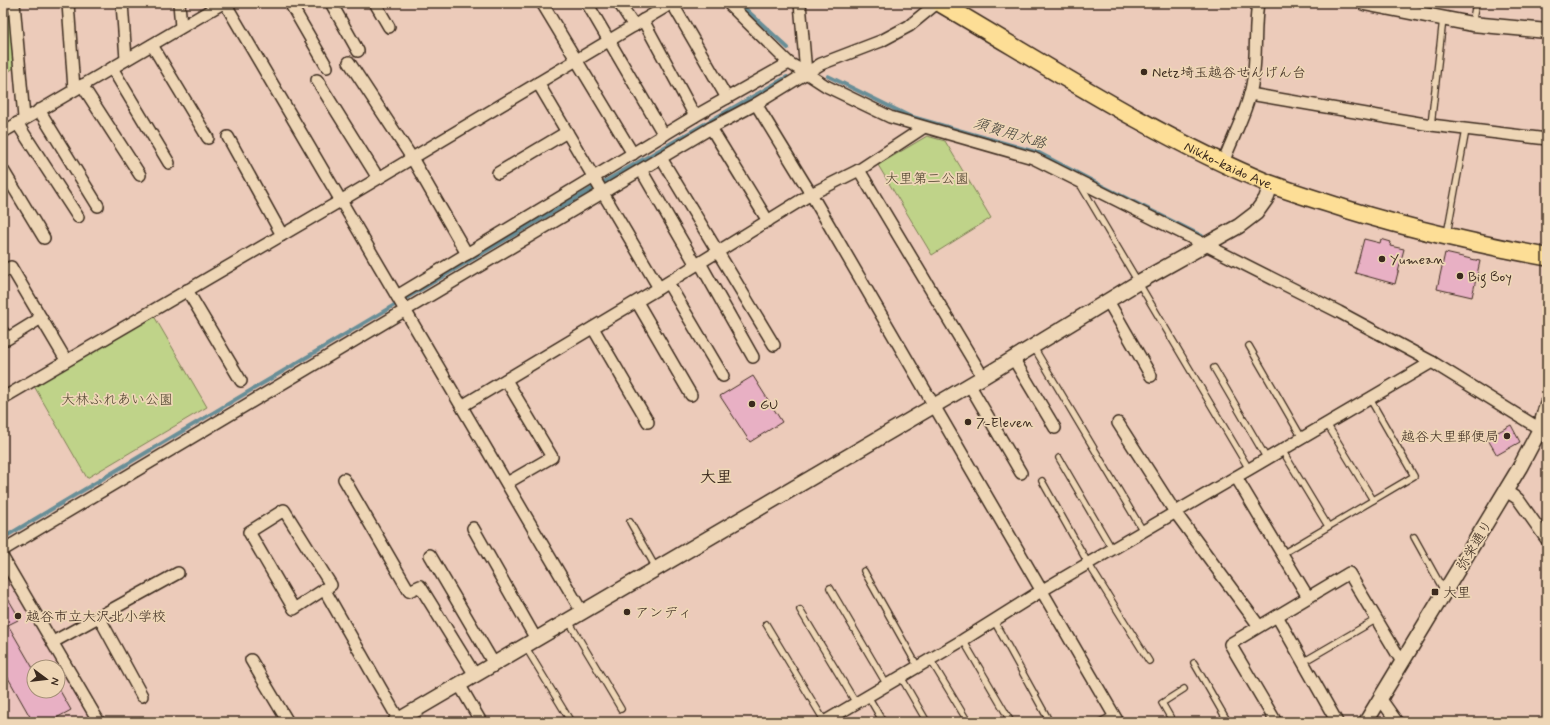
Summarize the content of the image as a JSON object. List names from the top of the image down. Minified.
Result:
{"streets":{"main road":["Nikko-kaido Ave."],"street":["弥栄通り"]},"districts":["大里"],"water":["須賀用水路"],"parks":["大里第二公園","大林ふれあい公園"],"places":{"other":["Netz埼玉越谷せんげん台","Yumean","Big Boy","GU","7-Eleven","越谷大里郵便局","アンディ","越谷市立大沢北小学校"],"transit":["大里"]},"north":"right"}
